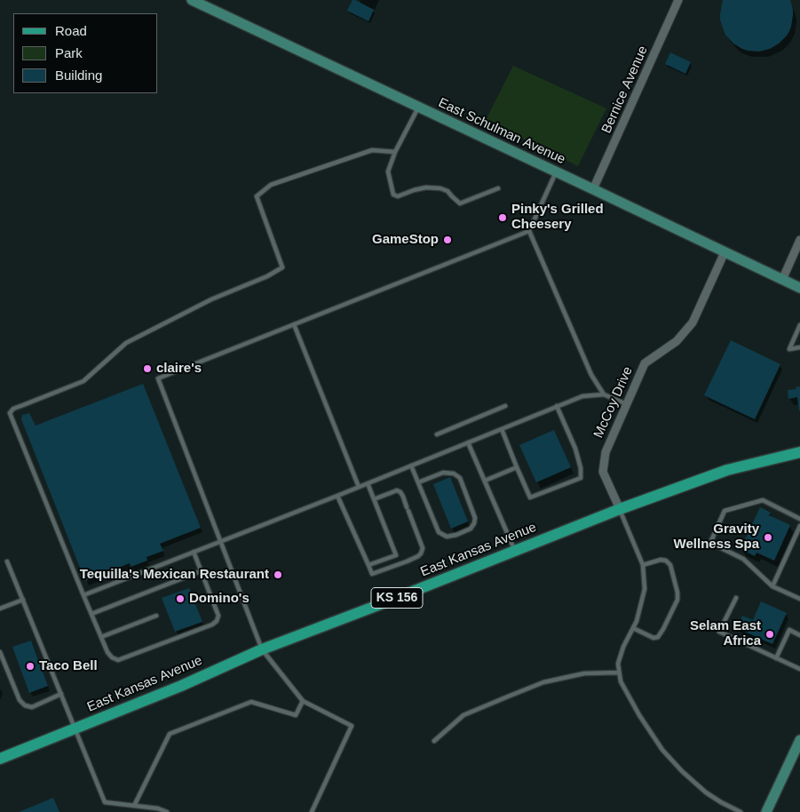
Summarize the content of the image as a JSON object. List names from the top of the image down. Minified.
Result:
{"streets":{"main road":["East Kansas Avenue","KS 156"],"street":["Bernice Avenue","East Schulman Avenue","McCoy Drive"]},"crossings":[["Bernice Avenue","East Schulman Avenue"],["East Schulman Avenue","McCoy Drive"],["McCoy Drive","East Kansas Avenue"]],"places":["Pinky's Grilled Cheesery","GameStop","claire's","Gravity Wellness Spa","Tequilla's Mexican Restaurant","Domino's","Selam East Africa","Taco Bell"],"legend":["Road","Park","Building"]}
